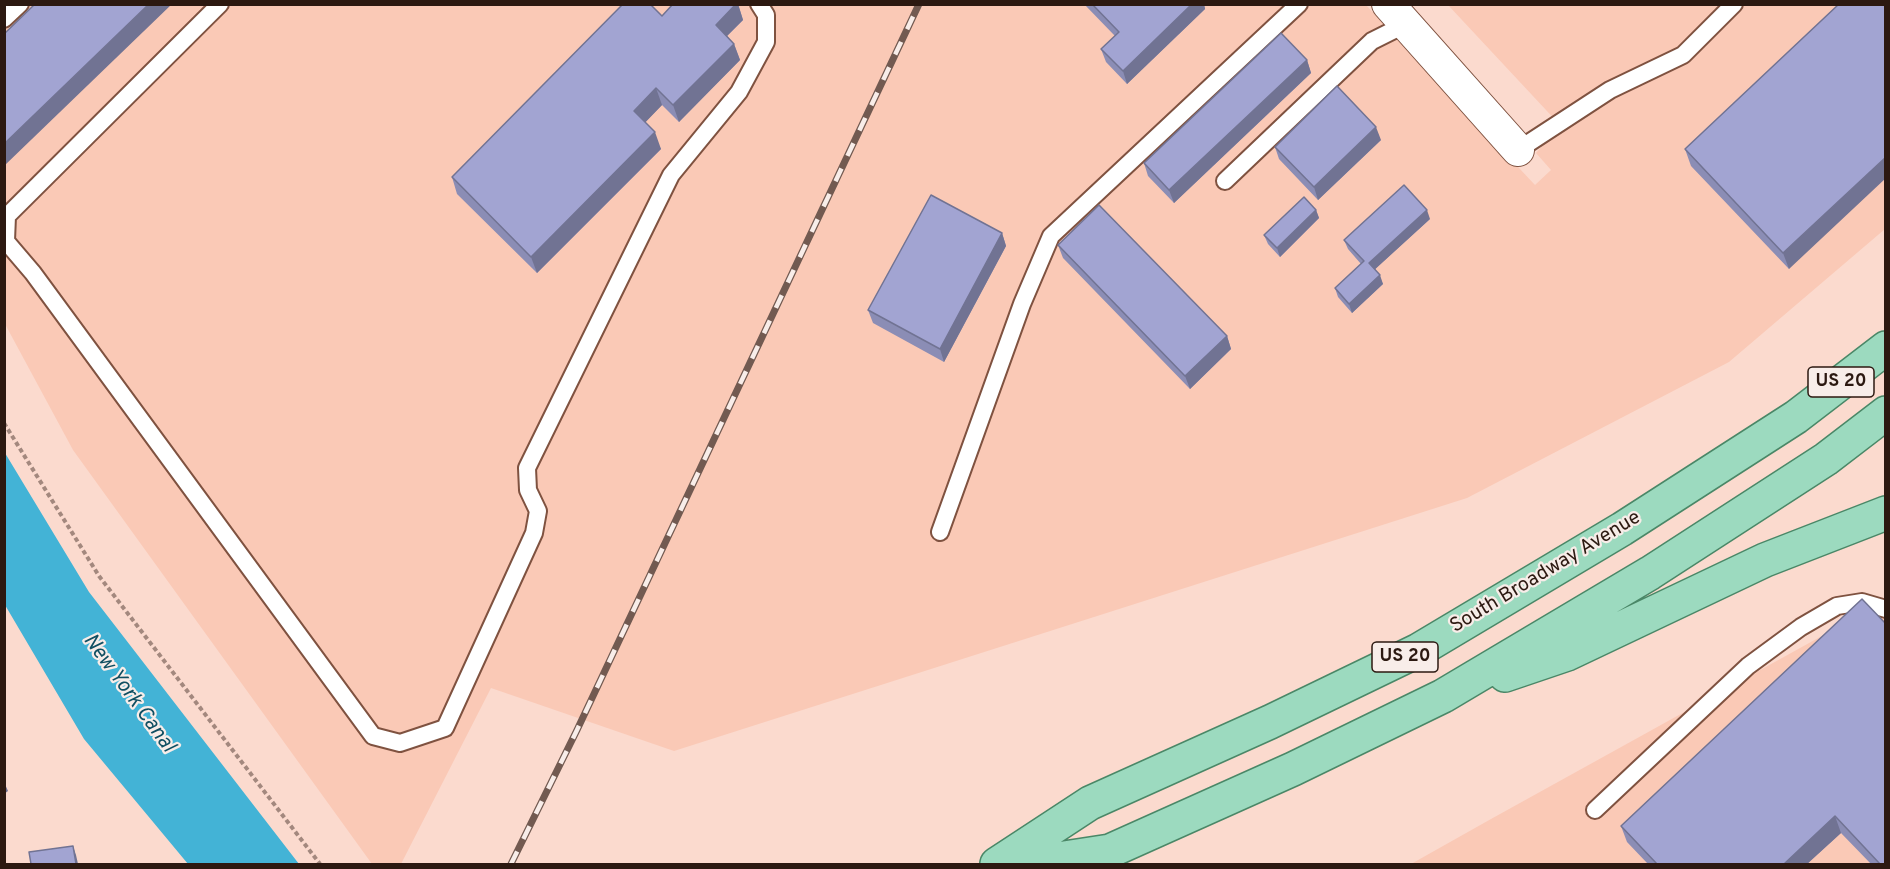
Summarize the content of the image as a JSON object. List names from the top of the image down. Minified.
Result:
{"streets":{"main road":["US 20","South Broadway Avenue"]},"water":["New York Canal"]}
